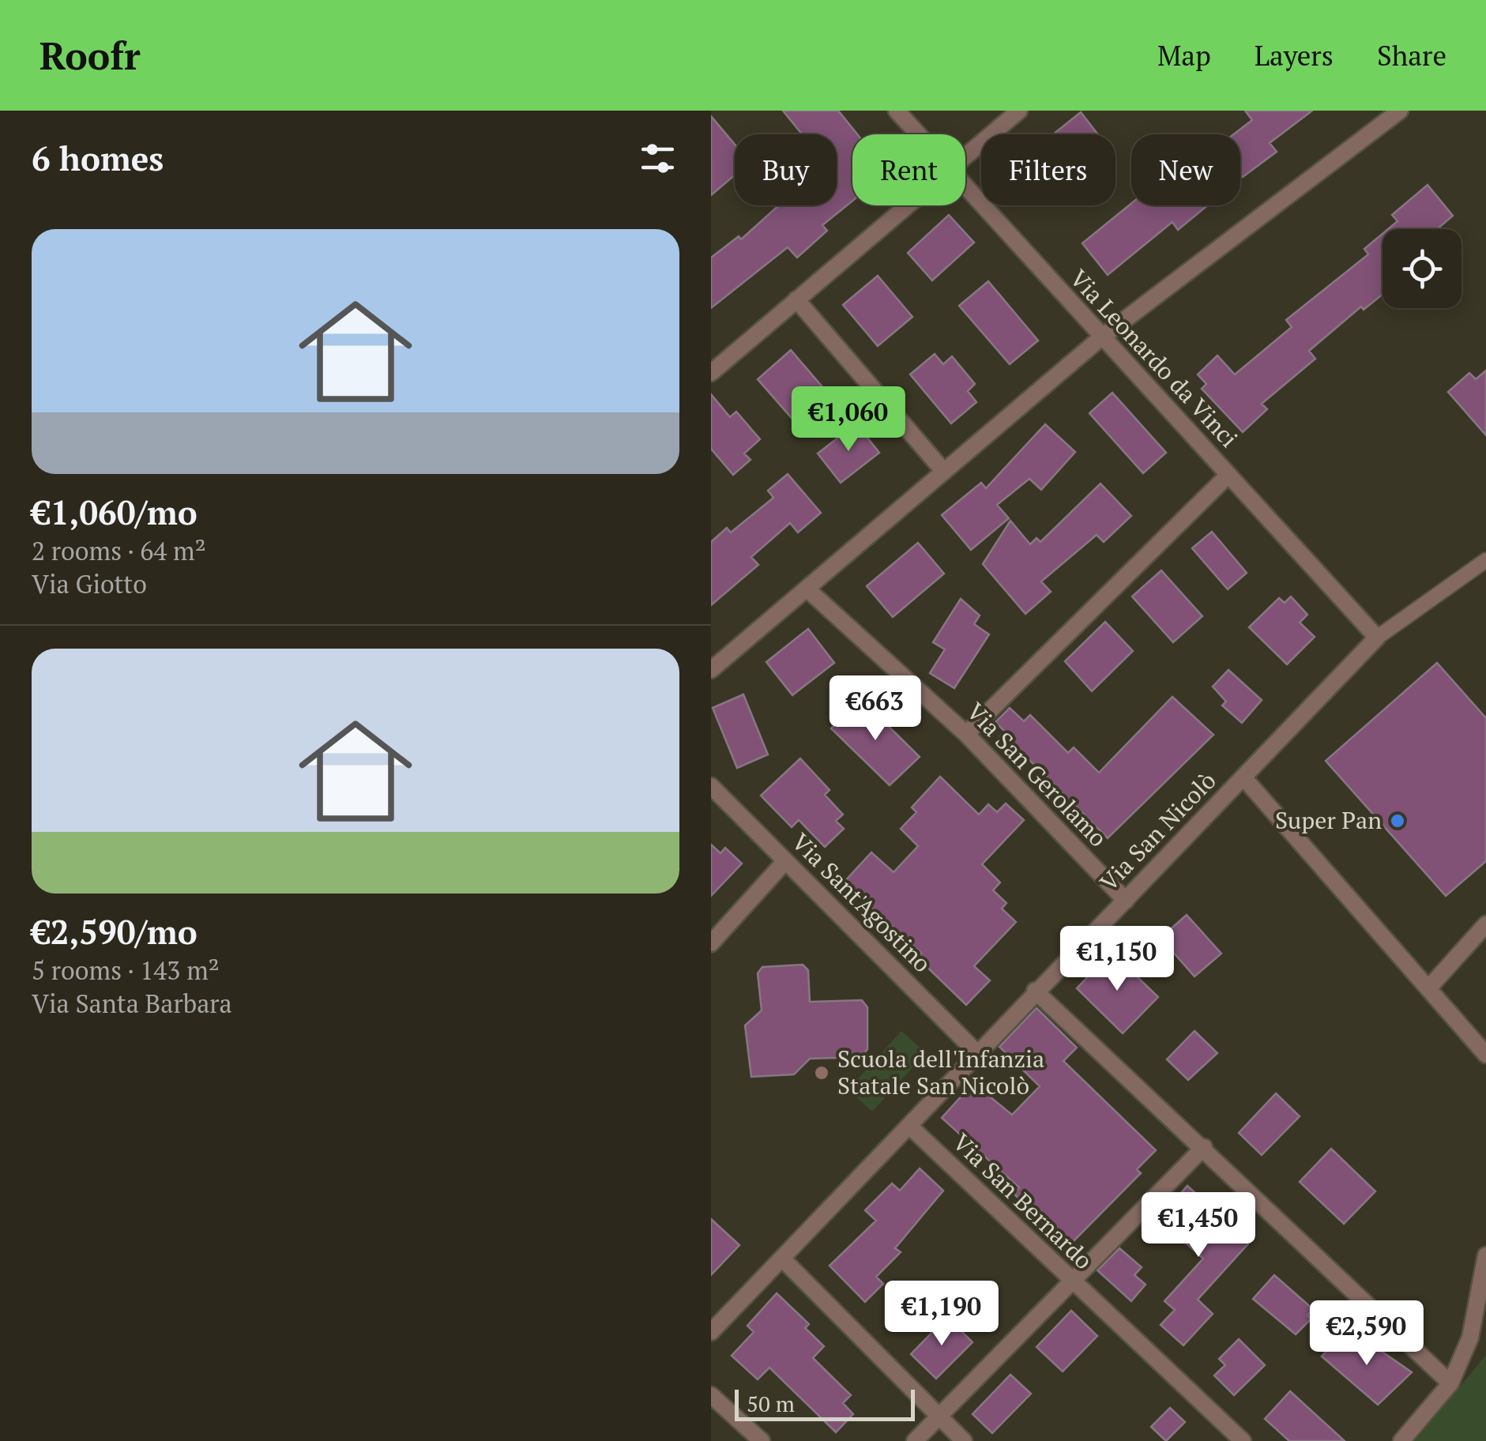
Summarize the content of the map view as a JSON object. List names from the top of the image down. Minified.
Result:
{"streets":{"street":["Via Leonardo da Vinci","Via San Gerolamo","Via San Nicolò","Via Sant'Agostino","Via San Bernardo"]},"crossings":[["Via Leonardo da Vinci","Via San Nicolò"],["Via San Gerolamo","Via San Nicolò"],["Via San Nicolò","Via Sant'Agostino"],["Via San Nicolò","Via San Bernardo"]],"places":["Super Pan","Scuola dell'Infanzia Statale San Nicolò"],"scale_bar":"50 m","page":{"header":"Roofr","nav":["Map","Layers","Share"],"heading":"6 homes","chip":["Buy","Rent","Filters","New"],"list":[{"name":"€1,060/mo","note":"2 rooms · 64 m² · Via Giotto"},{"name":"€2,590/mo","note":"5 rooms · 143 m² · Via Santa Barbara"}],"price":["€1,060","€663","€1,150","€1,450","€1,190","€2,590"],"scale":"50 m"}}
